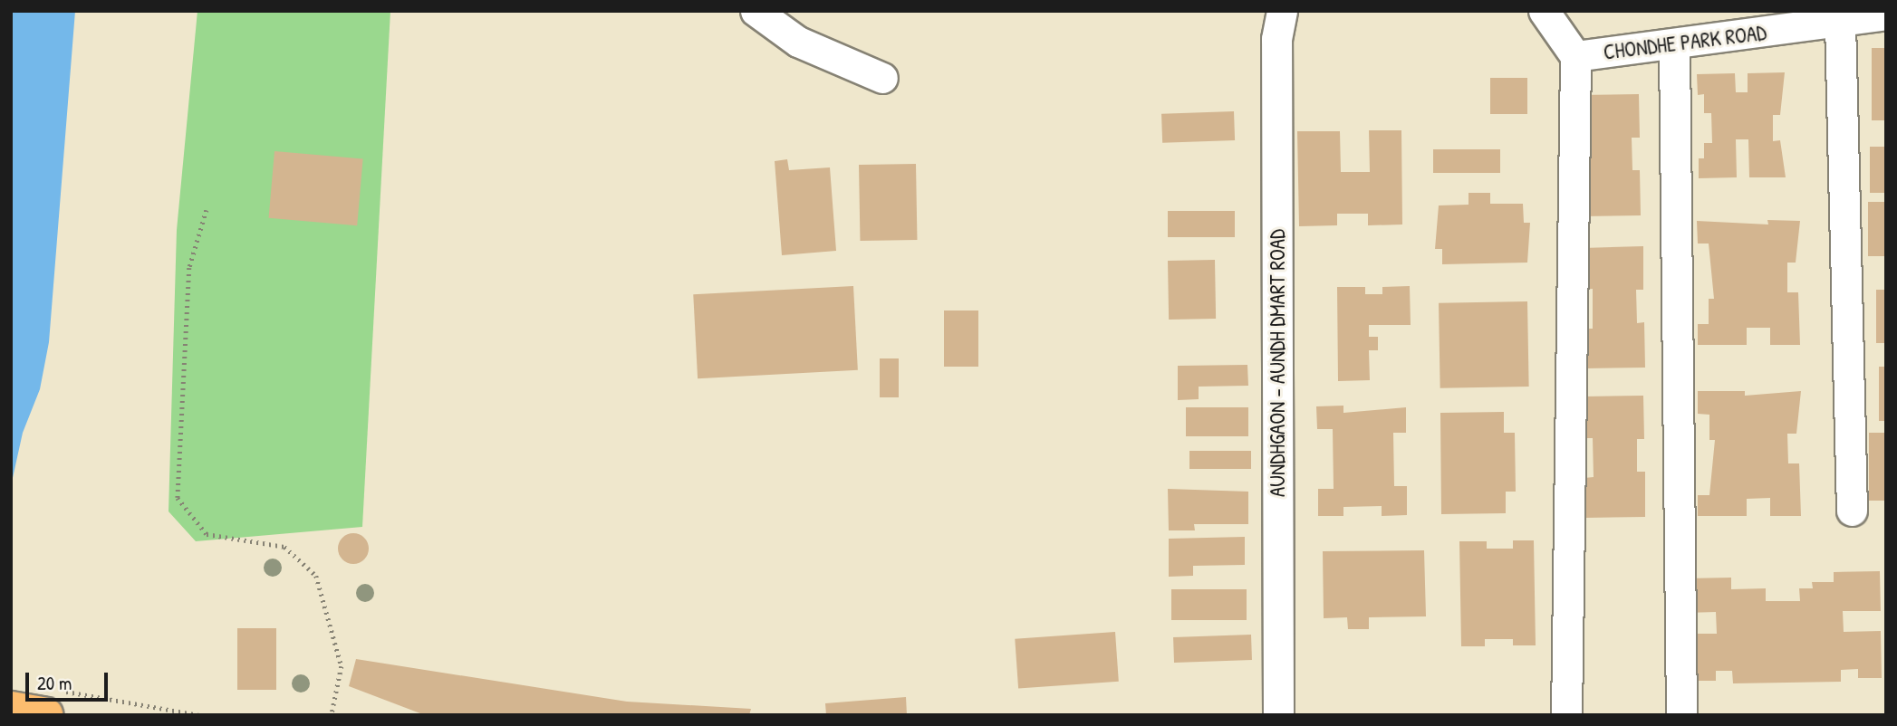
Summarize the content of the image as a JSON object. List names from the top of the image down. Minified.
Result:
{"streets":{"street":["CHONDHE PARK ROAD","AUNDHGAON - AUNDH DMART ROAD"]},"scale_bar":"20 m"}
